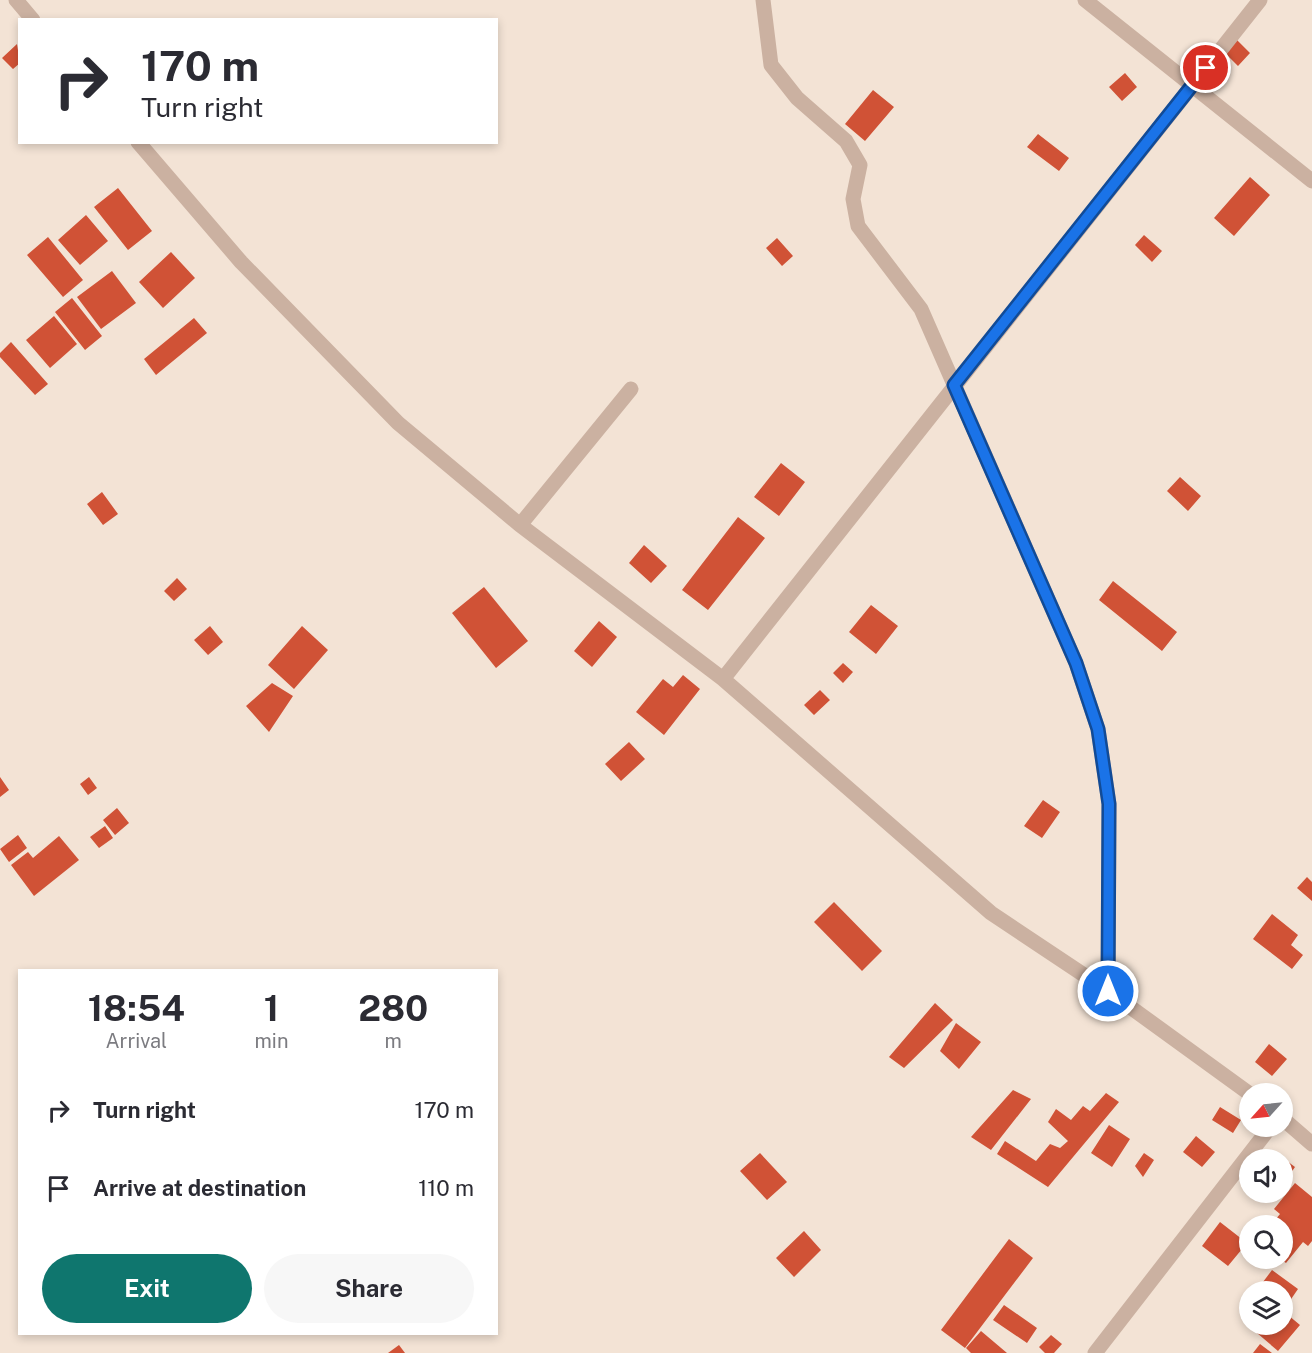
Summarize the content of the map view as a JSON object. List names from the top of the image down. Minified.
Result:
{"north":"bottom left","page":{"turn":["170 m","Turn right"],"eta":["18:54","Arrival","1","min","280","m"],"list":[{"name":"Turn right","value":"170 m"},{"name":"Arrive at destination","value":"110 m"}],"buttons":["Exit","Share"]}}
